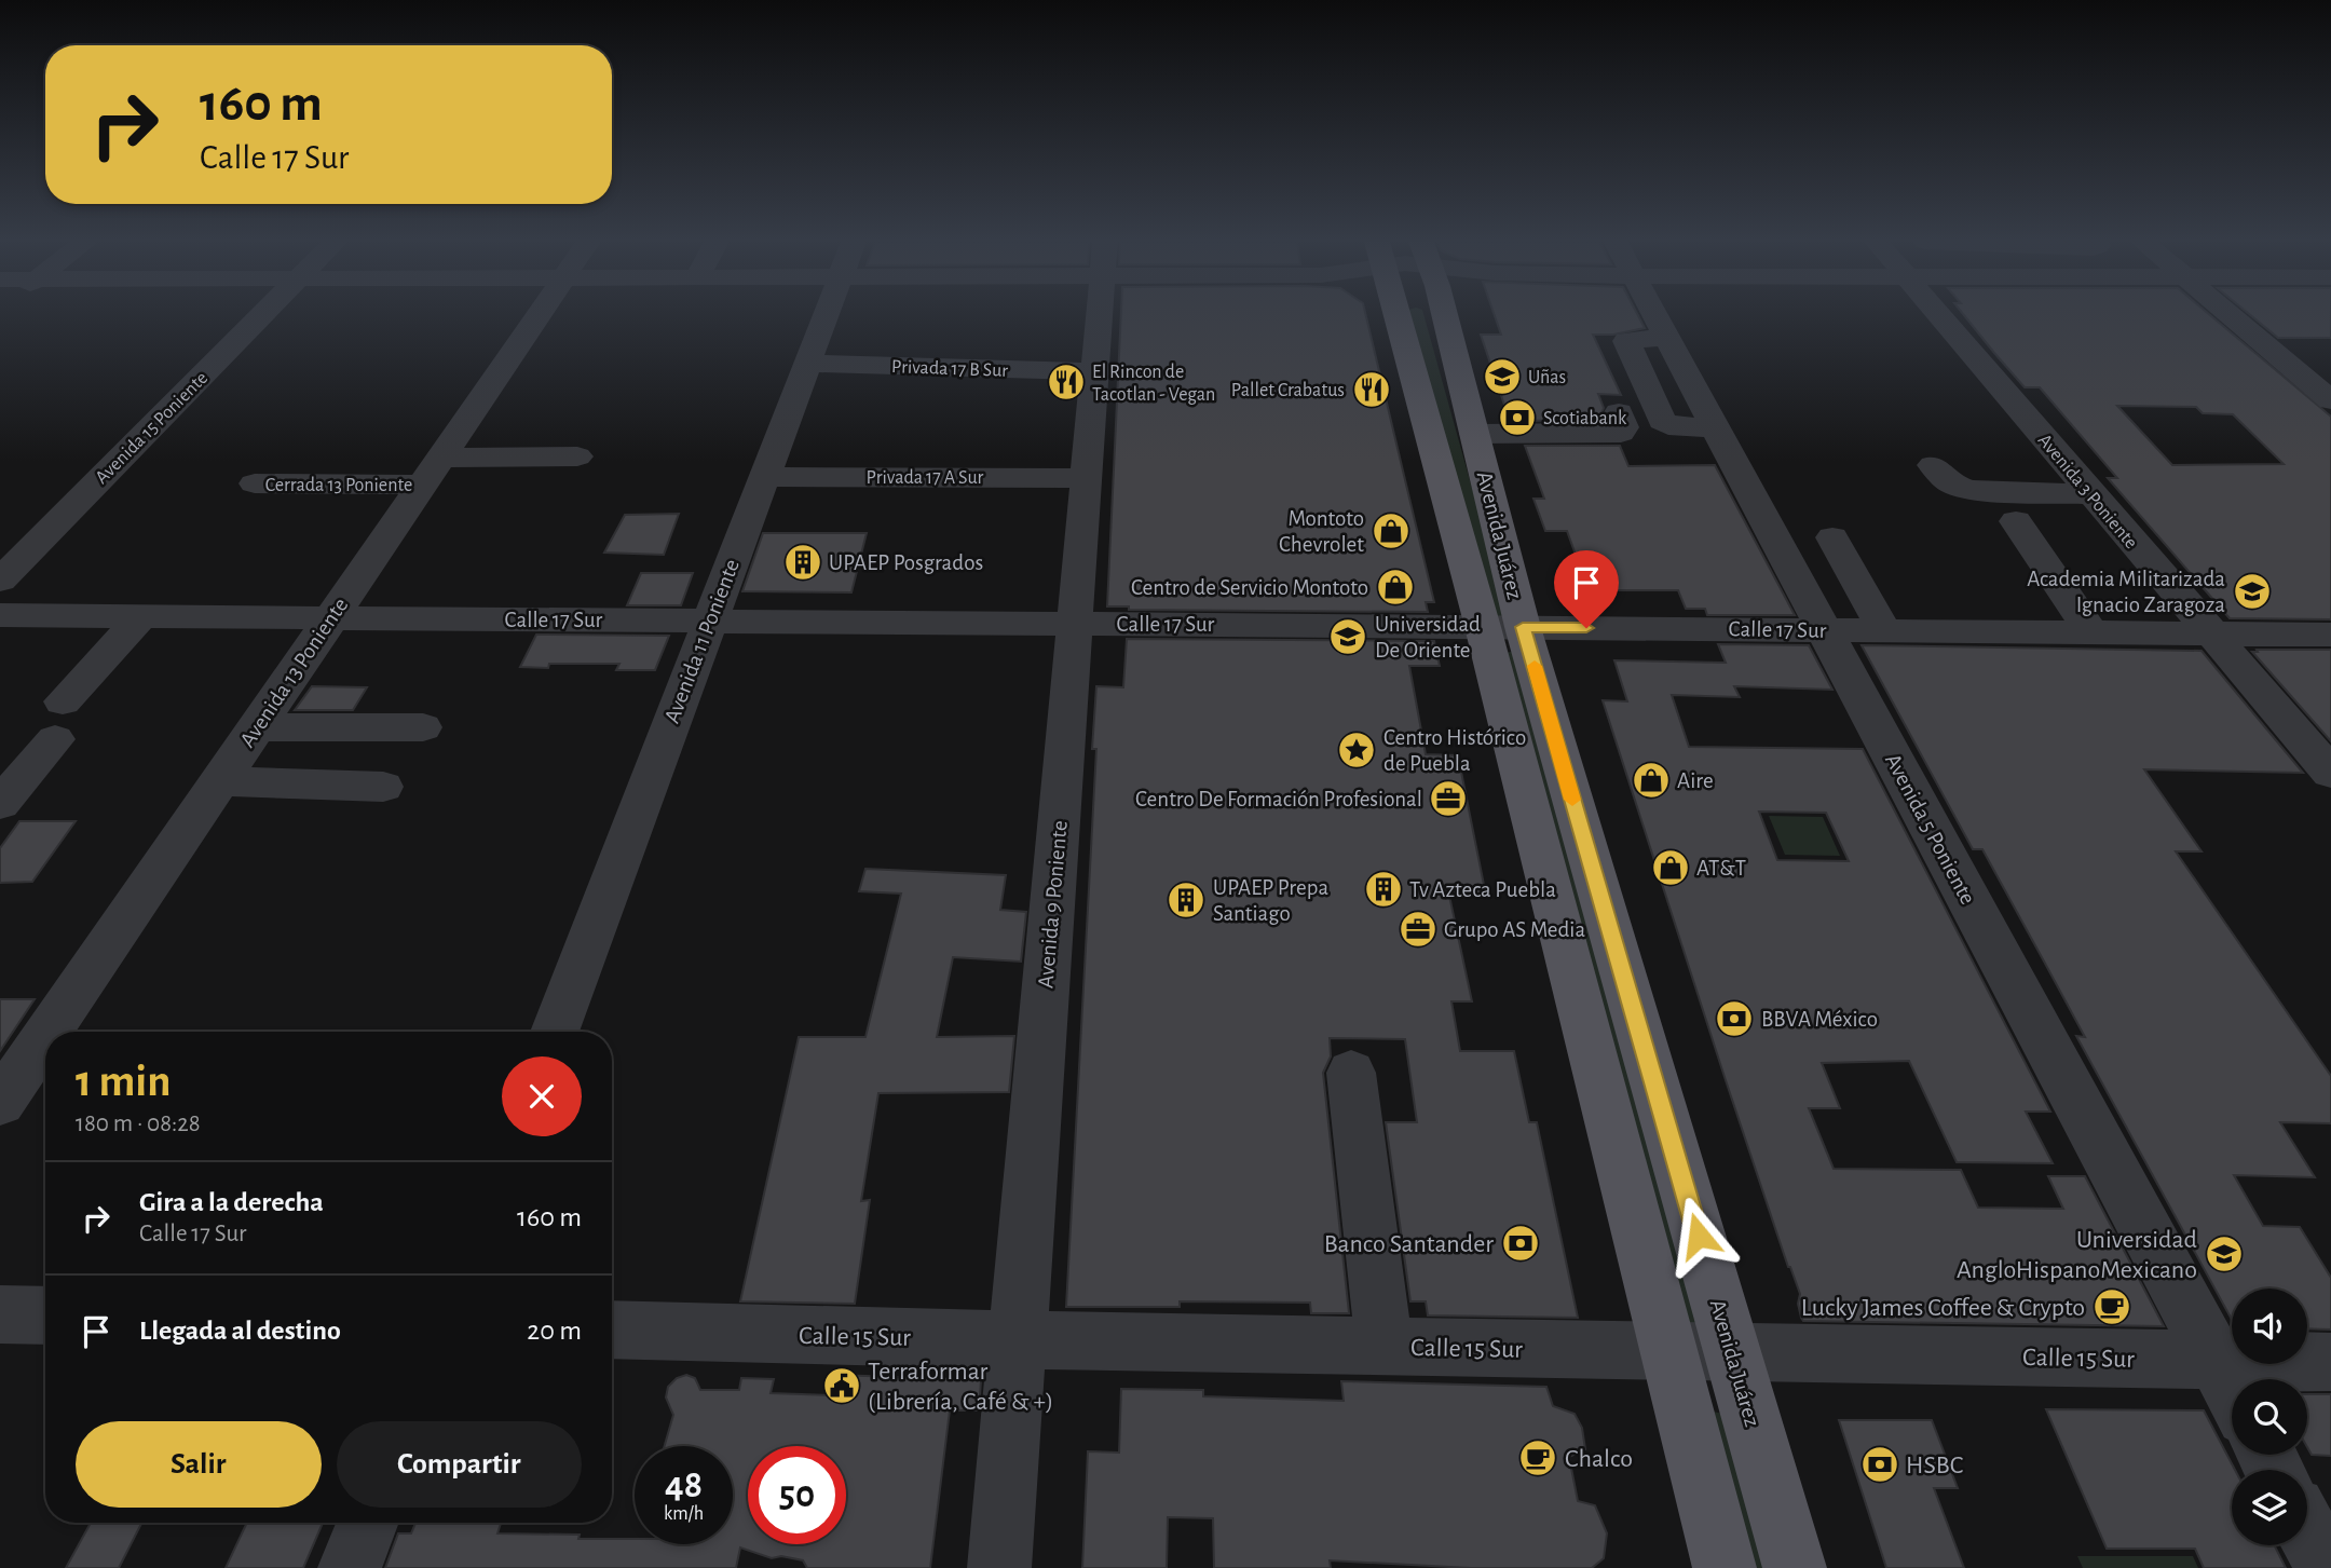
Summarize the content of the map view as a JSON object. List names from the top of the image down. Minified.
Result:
{"streets":{"main road":["Avenida Juárez"],"street":["Privada 17 B Sur","Avenida 15 Poniente","Privada 17 A Sur","Cerrada 13 Poniente","Avenida 3 Poniente","Calle 17 Sur","Avenida 11 Poniente","Avenida 13 Poniente","Avenida 5 Poniente","Avenida 9 Poniente","Calle 15 Sur"]},"crossings":[["Privada 17 B Sur","Avenida 11 Poniente"],["Privada 17 B Sur","Avenida 9 Poniente"],["Privada 17 A Sur","Avenida 11 Poniente"],["Privada 17 A Sur","Avenida 9 Poniente"],["Cerrada 13 Poniente","Avenida 13 Poniente"],["Avenida 3 Poniente","Calle 17 Sur"],["Avenida Juárez","Calle 17 Sur"],["Avenida Juárez","Calle 15 Sur"],["Calle 17 Sur","Avenida 11 Poniente"],["Calle 17 Sur","Avenida 13 Poniente"],["Calle 17 Sur","Avenida 5 Poniente"],["Calle 17 Sur","Avenida 9 Poniente"],["Avenida 5 Poniente","Calle 15 Sur"],["Avenida 9 Poniente","Calle 15 Sur"]],"places":{"school or university":["Uñas","Academia Militarizada Ignacio Zaragoza","Universidad De Oriente","Universidad AngloHispanoMexicano"],"restaurant":["El Rincon de Tacotlan - Vegan","Pallet Crabatus"],"bank":["Scotiabank","BBVA México","Banco Santander","HSBC"],"shop":["Montoto Chevrolet","Centro de Servicio Montoto","Aire","AT&T"],"building":["UPAEP Posgrados","Tv Azteca Puebla","UPAEP Prepa Santiago"],"place":["Centro Histórico de Puebla"],"office":["Centro De Formación Profesional","Grupo AS Media"],"cafe":["Lucky James Coffee & Crypto","Chalco"],"public building":["Terraformar (Librería, Café & +)"]},"page":{"turn":["160 m","Calle 17 Sur"],"heading":["1 min","180 m · 08:28"],"list":[{"name":"Gira a la derecha","note":"Calle 17 Sur","value":"160 m"},{"name":"Llegada al destino","value":"20 m"}],"buttons":["Salir","Compartir"],"speed":"48 km/h","limit":"50"}}
